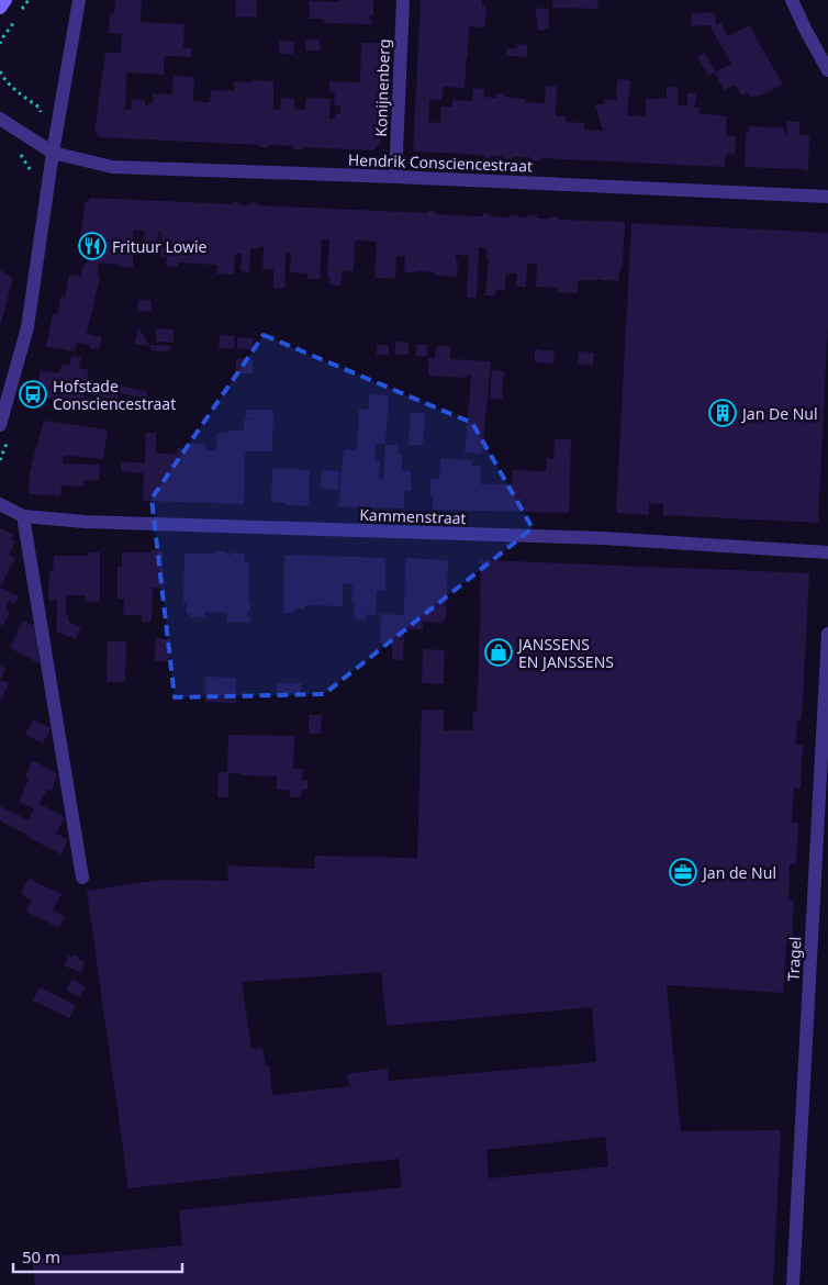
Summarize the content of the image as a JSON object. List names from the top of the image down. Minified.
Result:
{"streets":{"street":["Konijnenberg","Hendrik Consciencestraat","Kammenstraat","Tragel"]},"crossings":[["Konijnenberg","Hendrik Consciencestraat"]],"places":{"restaurant":["Frituur Lowie"],"bus stop":["Hofstade Consciencestraat"],"building":["Jan De Nul"],"shop":["JANSSENS EN JANSSENS"],"office":["Jan de Nul"]},"scale_bar":"50 m"}
